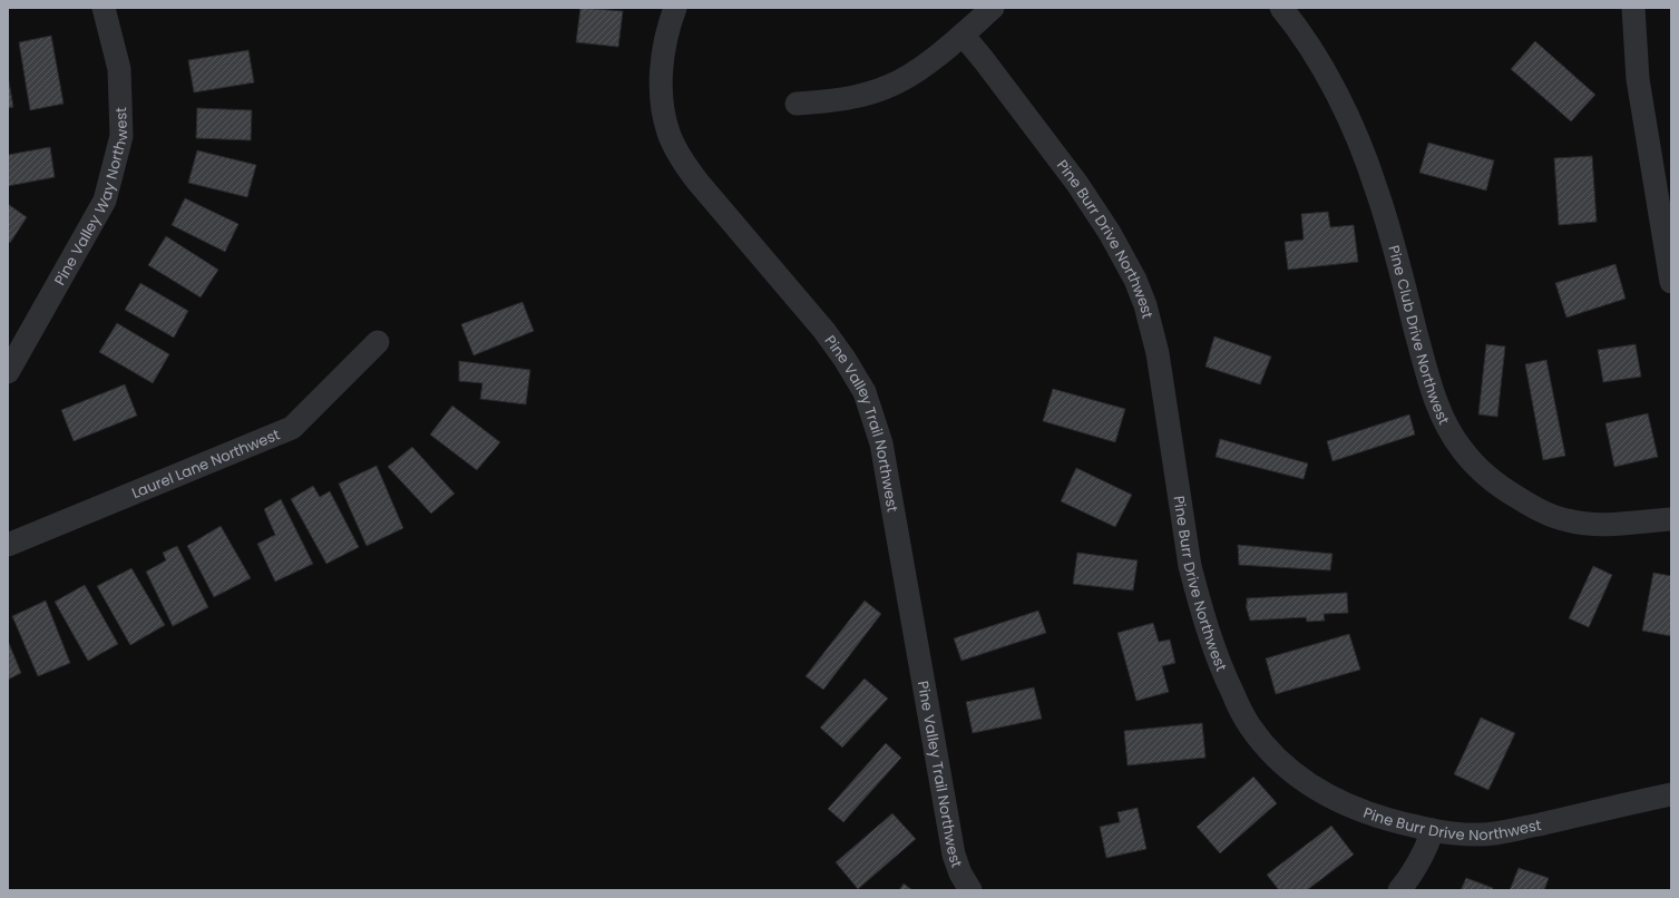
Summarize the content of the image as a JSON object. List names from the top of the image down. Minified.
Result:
{"streets":{"street":["Pine Valley Way Northwest","Pine Burr Drive Northwest","Pine Club Drive Northwest","Pine Valley Trail Northwest","Laurel Lane Northwest"]}}
